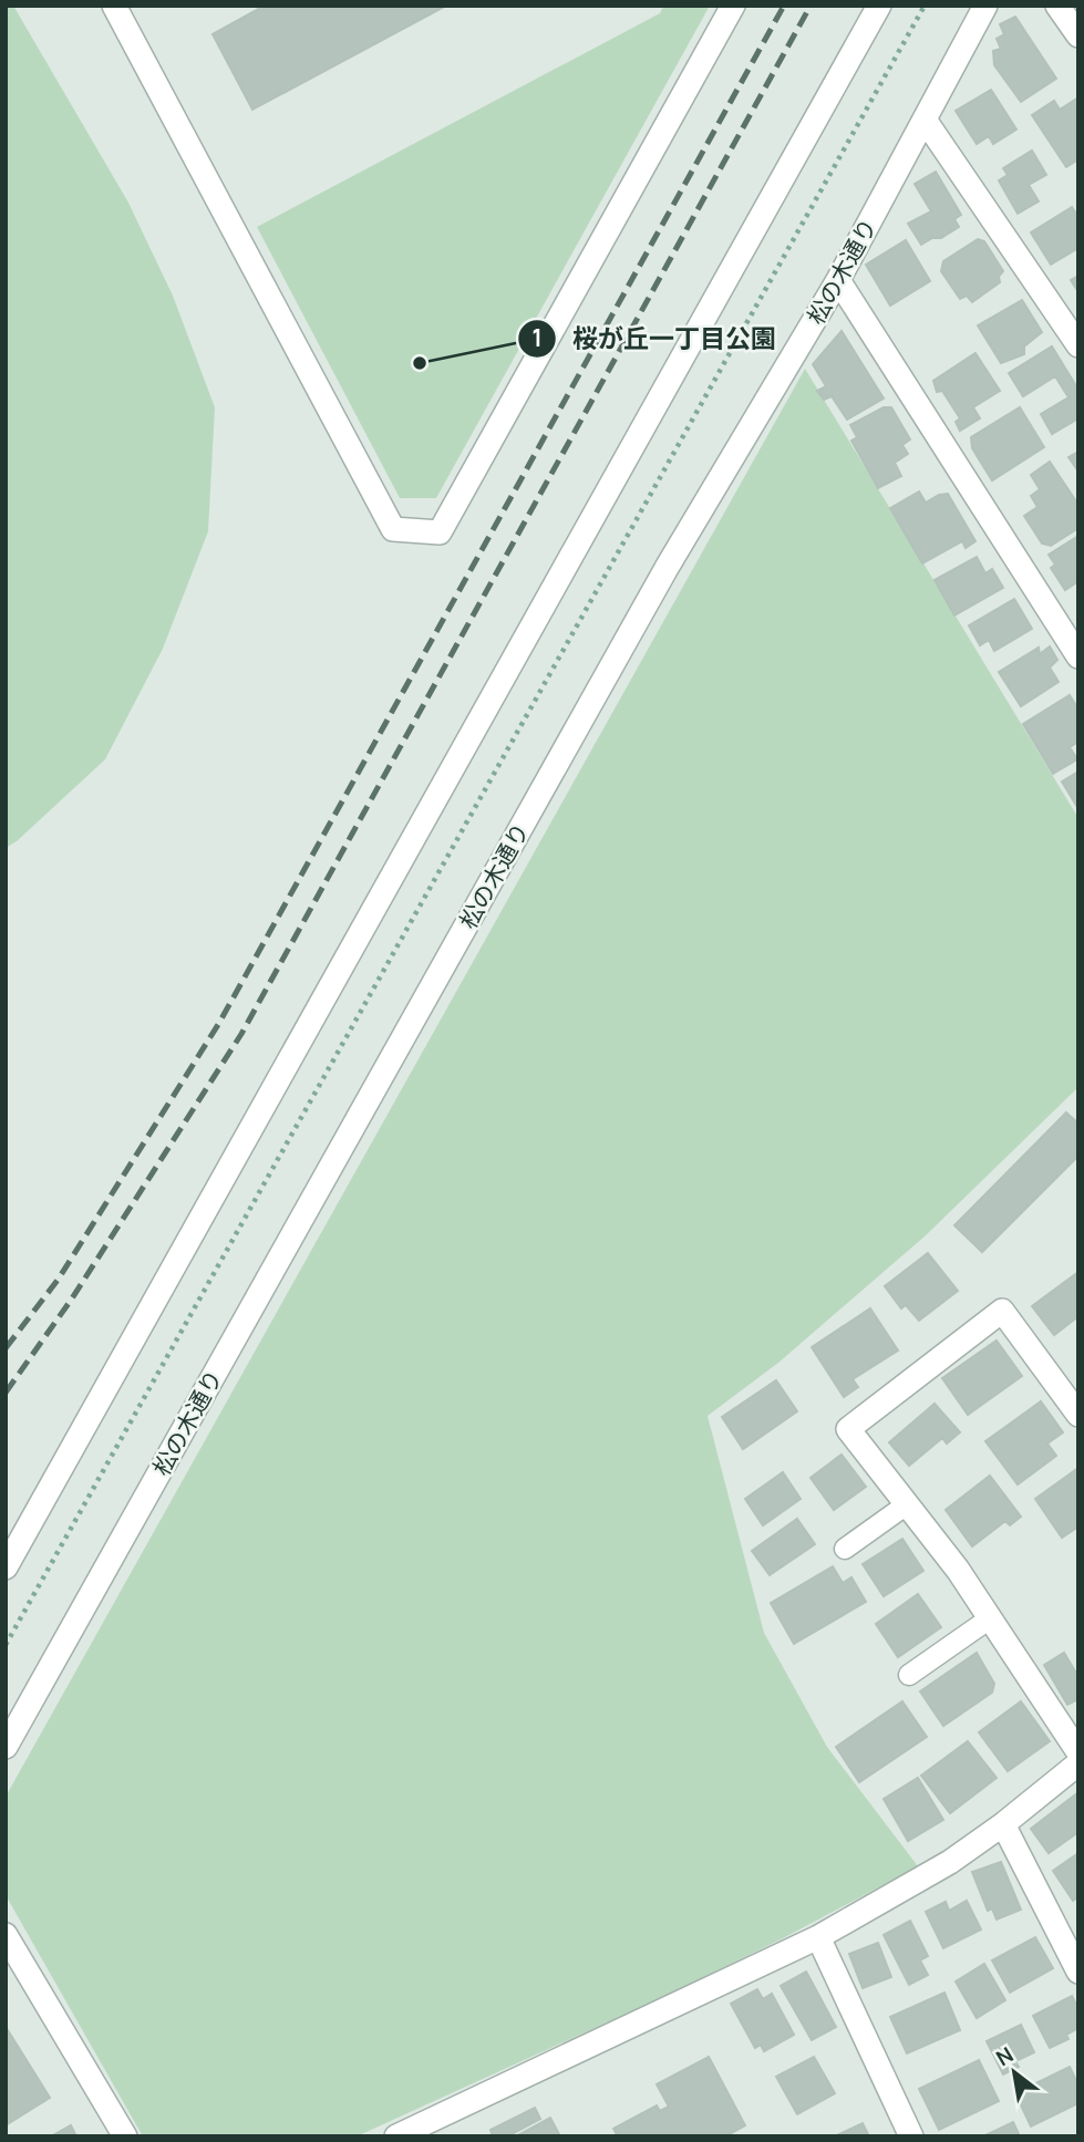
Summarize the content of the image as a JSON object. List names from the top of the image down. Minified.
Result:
{"streets":{"street":["松の木通り"]},"places":["桜が丘一丁目公園"],"north":"top left"}
